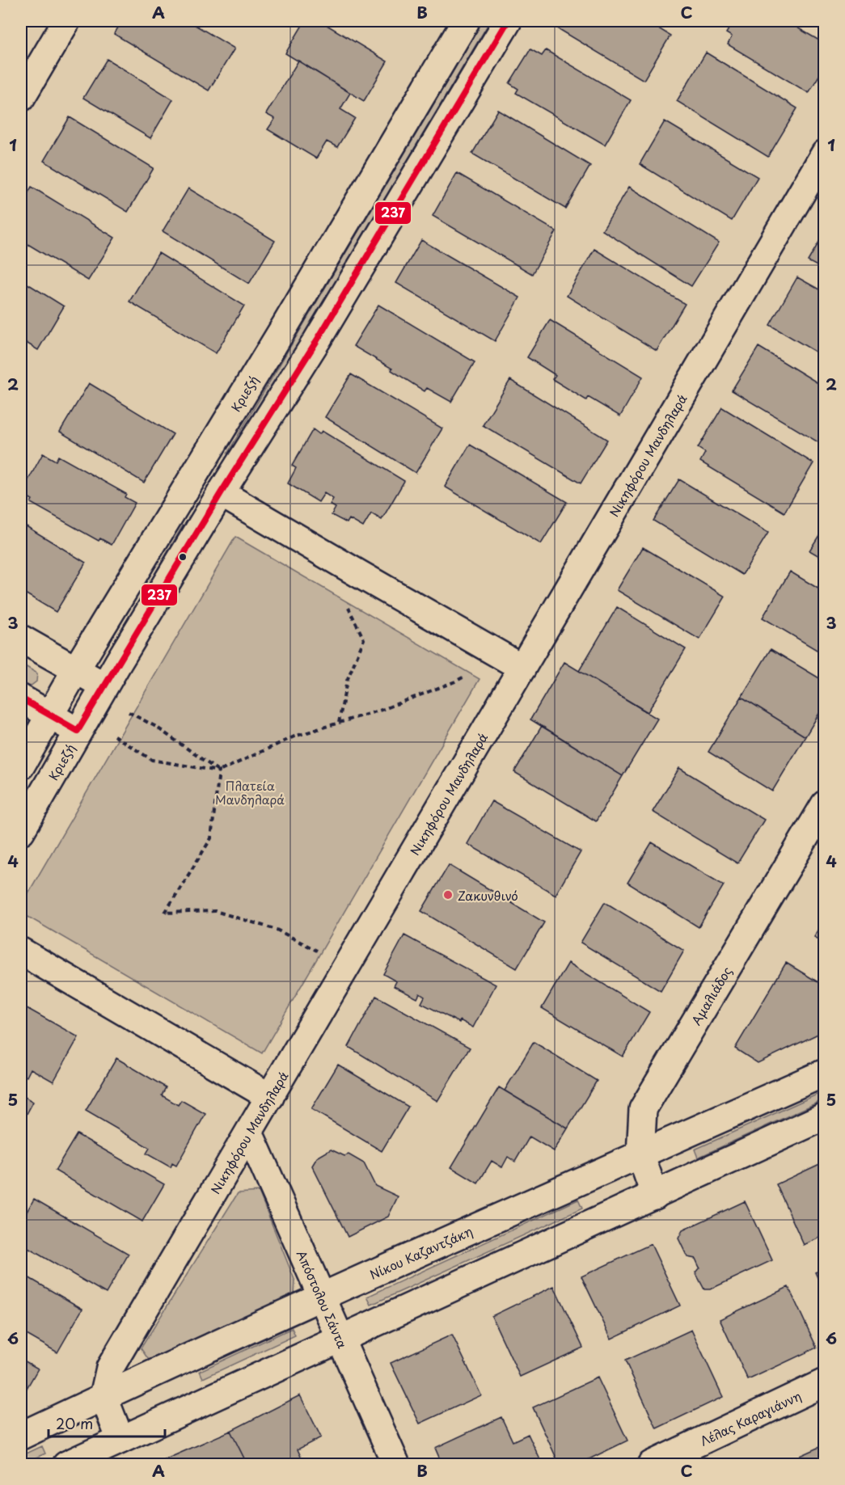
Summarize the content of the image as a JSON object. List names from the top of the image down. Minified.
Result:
{"streets":{"street":["Κριεζή","Νικηφόρου Μανδηλαρά","Αμαλιάδος","Νίκου Καζαντζάκη","Απόστολου Σάντα","Λέλας Καραγιάννη"]},"crossings":[["Νικηφόρου Μανδηλαρά","Νίκου Καζαντζάκη"],["Νικηφόρου Μανδηλαρά","Απόστολου Σάντα"],["Αμαλιάδος","Νίκου Καζαντζάκη"],["Νίκου Καζαντζάκη","Απόστολου Σάντα"]],"parks":["Πλατεία Μανδηλαρά"],"places":["Ζακυνθινό"],"lines":["transit line 237"],"scale_bar":"20 m","grid":{"columns":["A","B","C"],"rows":["1","2","3","4","5","6"]}}
